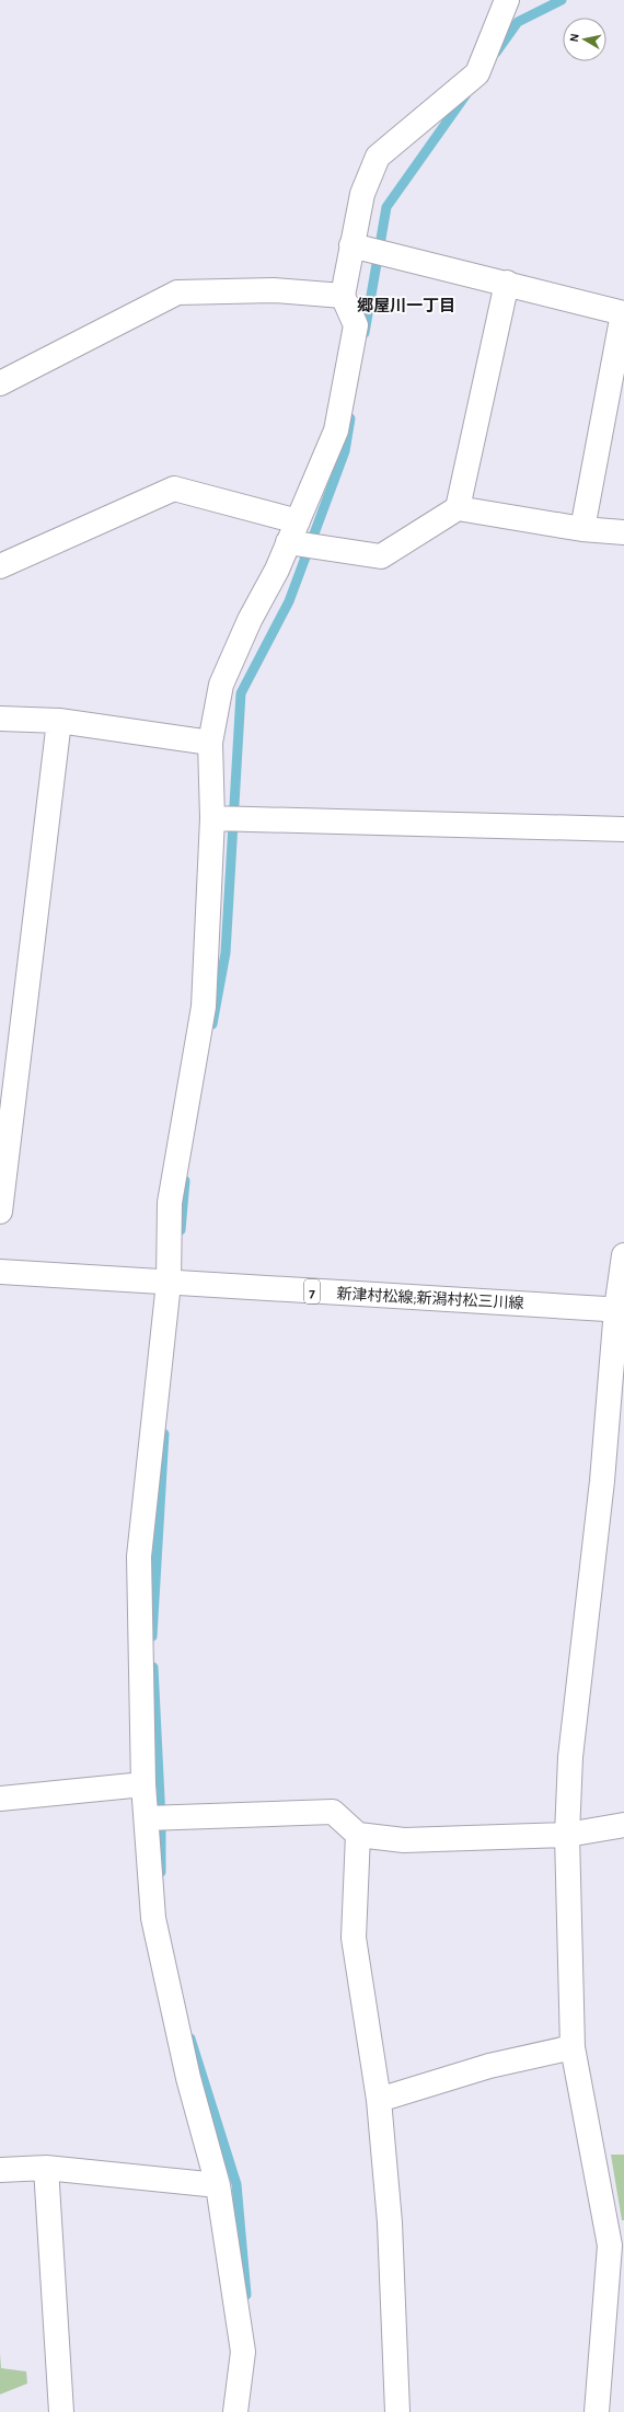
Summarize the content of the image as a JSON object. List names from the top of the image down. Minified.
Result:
{"streets":{"street":["7","新津村松線;新潟村松三川線"]},"districts":["郷屋川一丁目"],"north":"left"}
